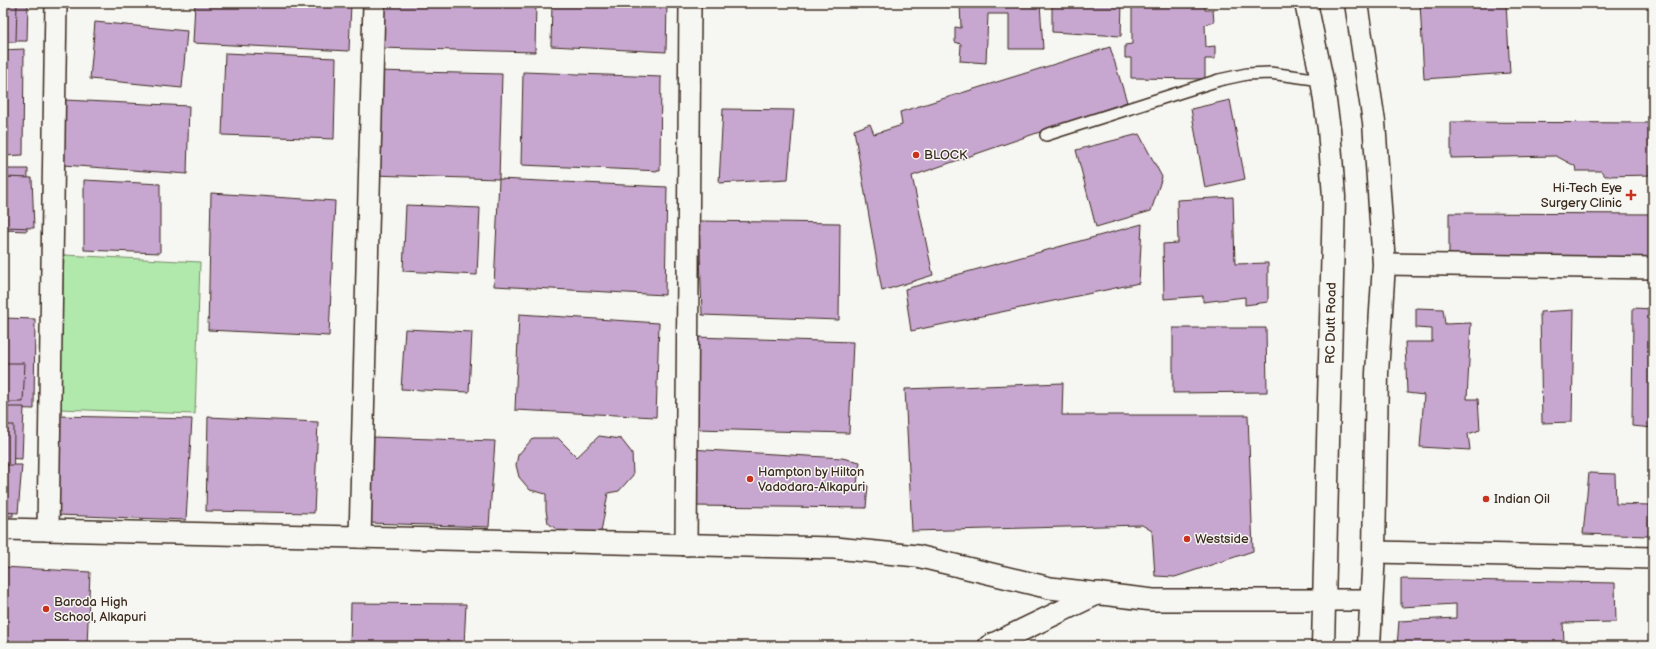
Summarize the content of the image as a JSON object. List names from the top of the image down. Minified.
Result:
{"streets":{"main road":["RC Dutt Road"]},"places":{"other":["BLOCK","Hampton by Hilton Vadodara-Alkapuri","Indian Oil","Westside","Baroda High School, Alkapuri"],"health":["Hi-Tech Eye Surgery Clinic"]}}
